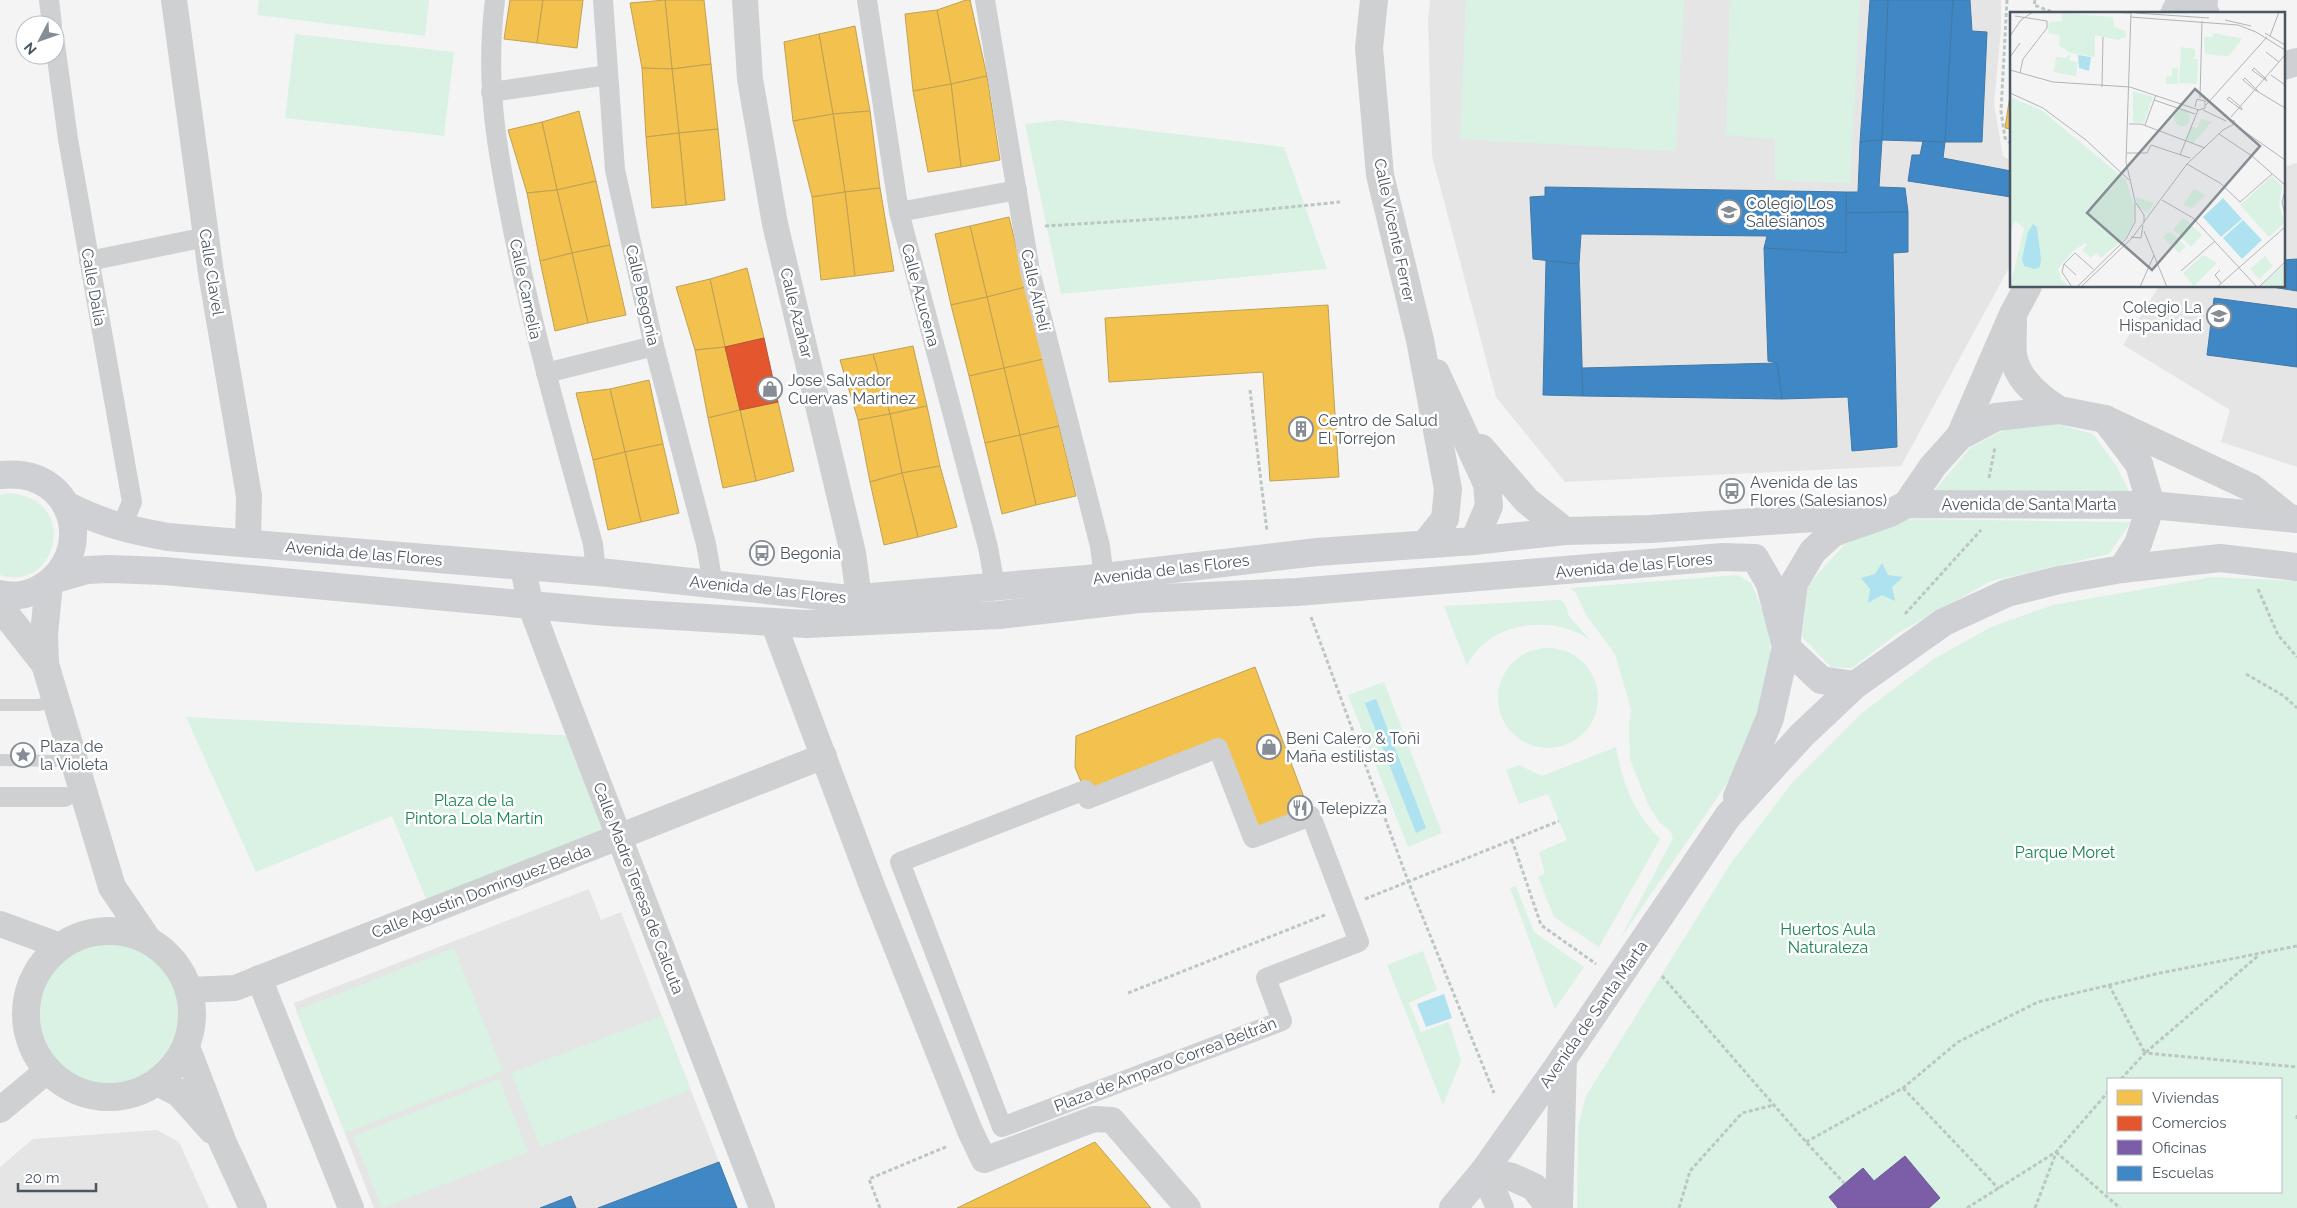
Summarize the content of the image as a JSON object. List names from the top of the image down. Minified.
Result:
{"streets":{"main road":["Avenida de Santa Marta","Avenida de las Flores"],"street":["Calle Vicente Ferrer","Calle Clavel","Calle Dalia","Calle Camelia","Calle Alhelí","Calle Begonia","Calle Azucena","Calle Azahar","Calle Madre Teresa de Calcuta","Calle Agustín Domínguez Belda","Plaza de Amparo Correa Beltrán"]},"crossings":[["Calle Vicente Ferrer","Avenida de las Flores"],["Calle Clavel","Avenida de las Flores"],["Calle Dalia","Avenida de las Flores"],["Calle Camelia","Avenida de las Flores"],["Calle Alhelí","Avenida de las Flores"],["Calle Begonia","Avenida de las Flores"],["Calle Azucena","Avenida de las Flores"],["Calle Azahar","Avenida de las Flores"],["Avenida de Santa Marta","Avenida de las Flores"],["Avenida de las Flores","Calle Madre Teresa de Calcuta"],["Calle Madre Teresa de Calcuta","Calle Agustín Domínguez Belda"]],"parks":["Plaza de la Pintora Lola Martín","Parque Moret","Huertos Aula Naturaleza"],"places":{"school or university":["Colegio Los Salesianos","Colegio La Hispanidad"],"shop":["Jose Salvador Cuervas Martinez","Beni Calero & Toñi Maña estilistas"],"building":["Centro de Salud El Torrejon"],"bus stop":["Avenida de las Flores (Salesianos)","Begonia"],"place":["Plaza de la Violeta"],"restaurant":["Telepizza"]},"legend":["Viviendas","Comercios","Oficinas","Escuelas"],"scale_bar":"20 m","north":"bottom left"}
